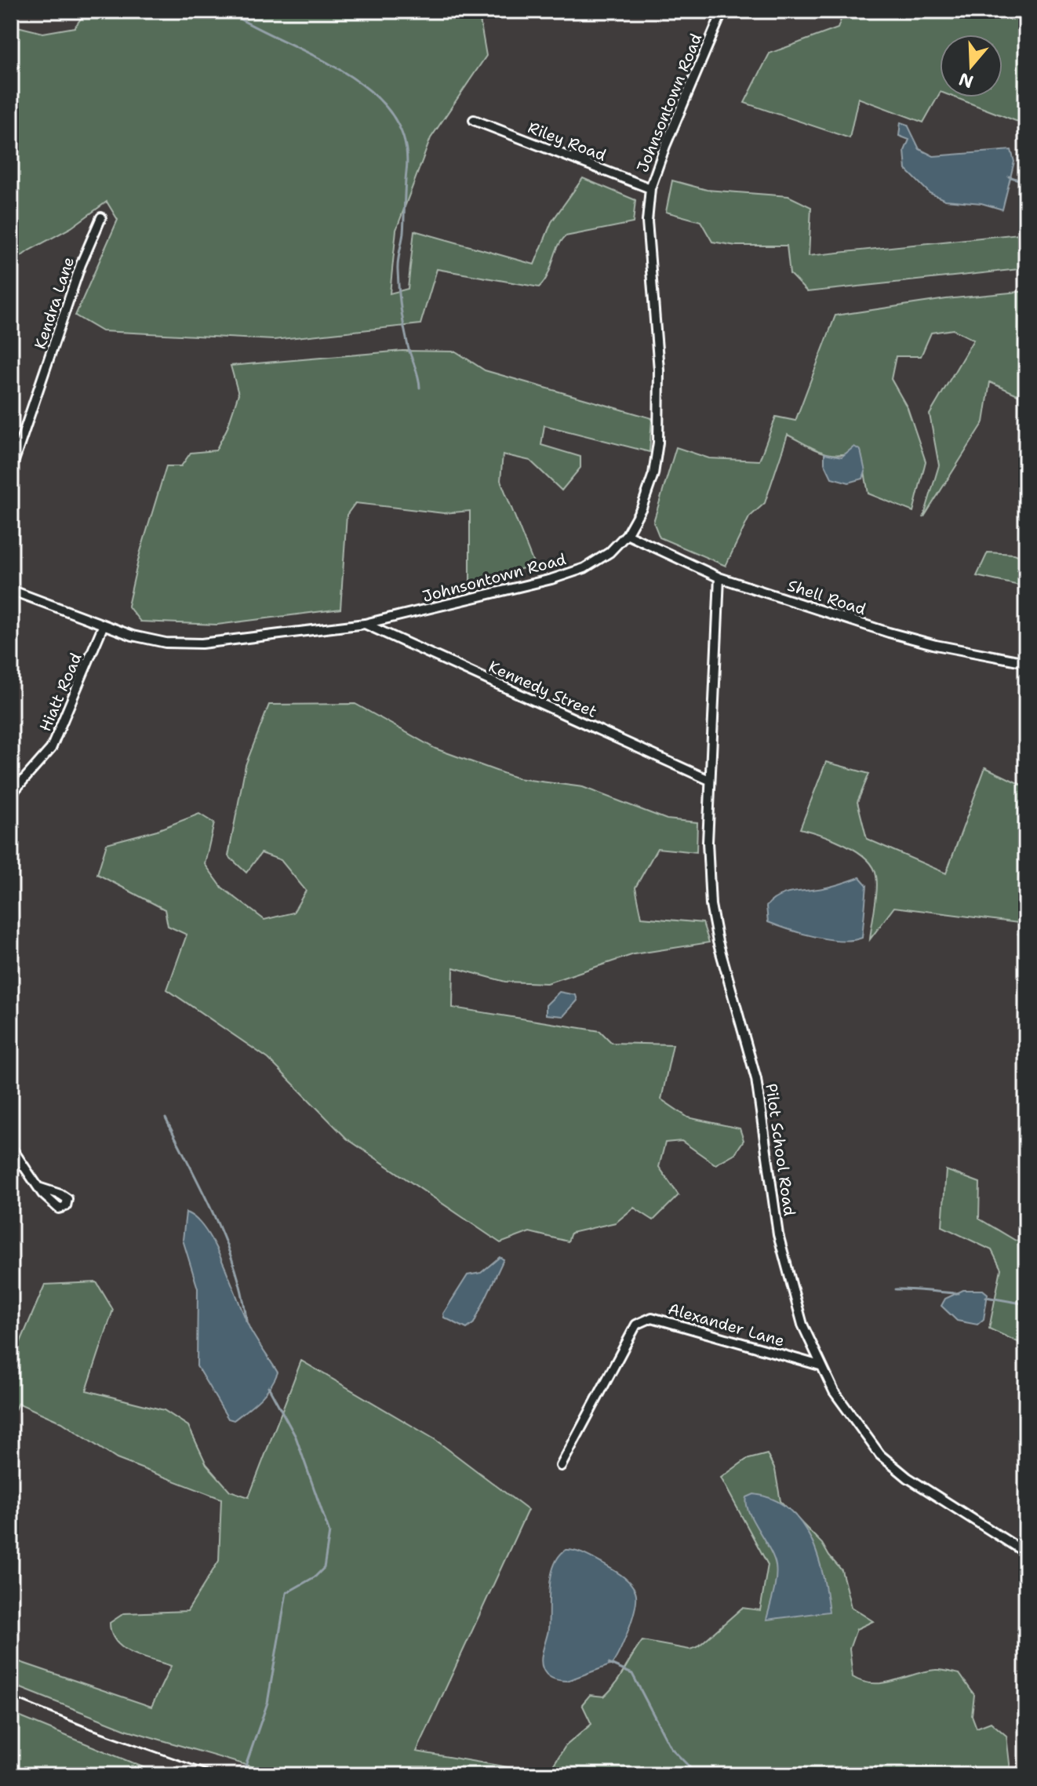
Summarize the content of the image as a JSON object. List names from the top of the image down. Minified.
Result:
{"streets":{"street":["Johnsontown Road","Riley Road","Kendra Lane","Shell Road","Kennedy Street","Hiatt Road","Pilot School Road","Alexander Lane"]},"crossings":[["Johnsontown Road","Riley Road"],["Johnsontown Road","Shell Road"],["Johnsontown Road","Kennedy Street"],["Johnsontown Road","Hiatt Road"],["Shell Road","Pilot School Road"],["Kennedy Street","Pilot School Road"],["Pilot School Road","Alexander Lane"]],"north":"bottom"}
